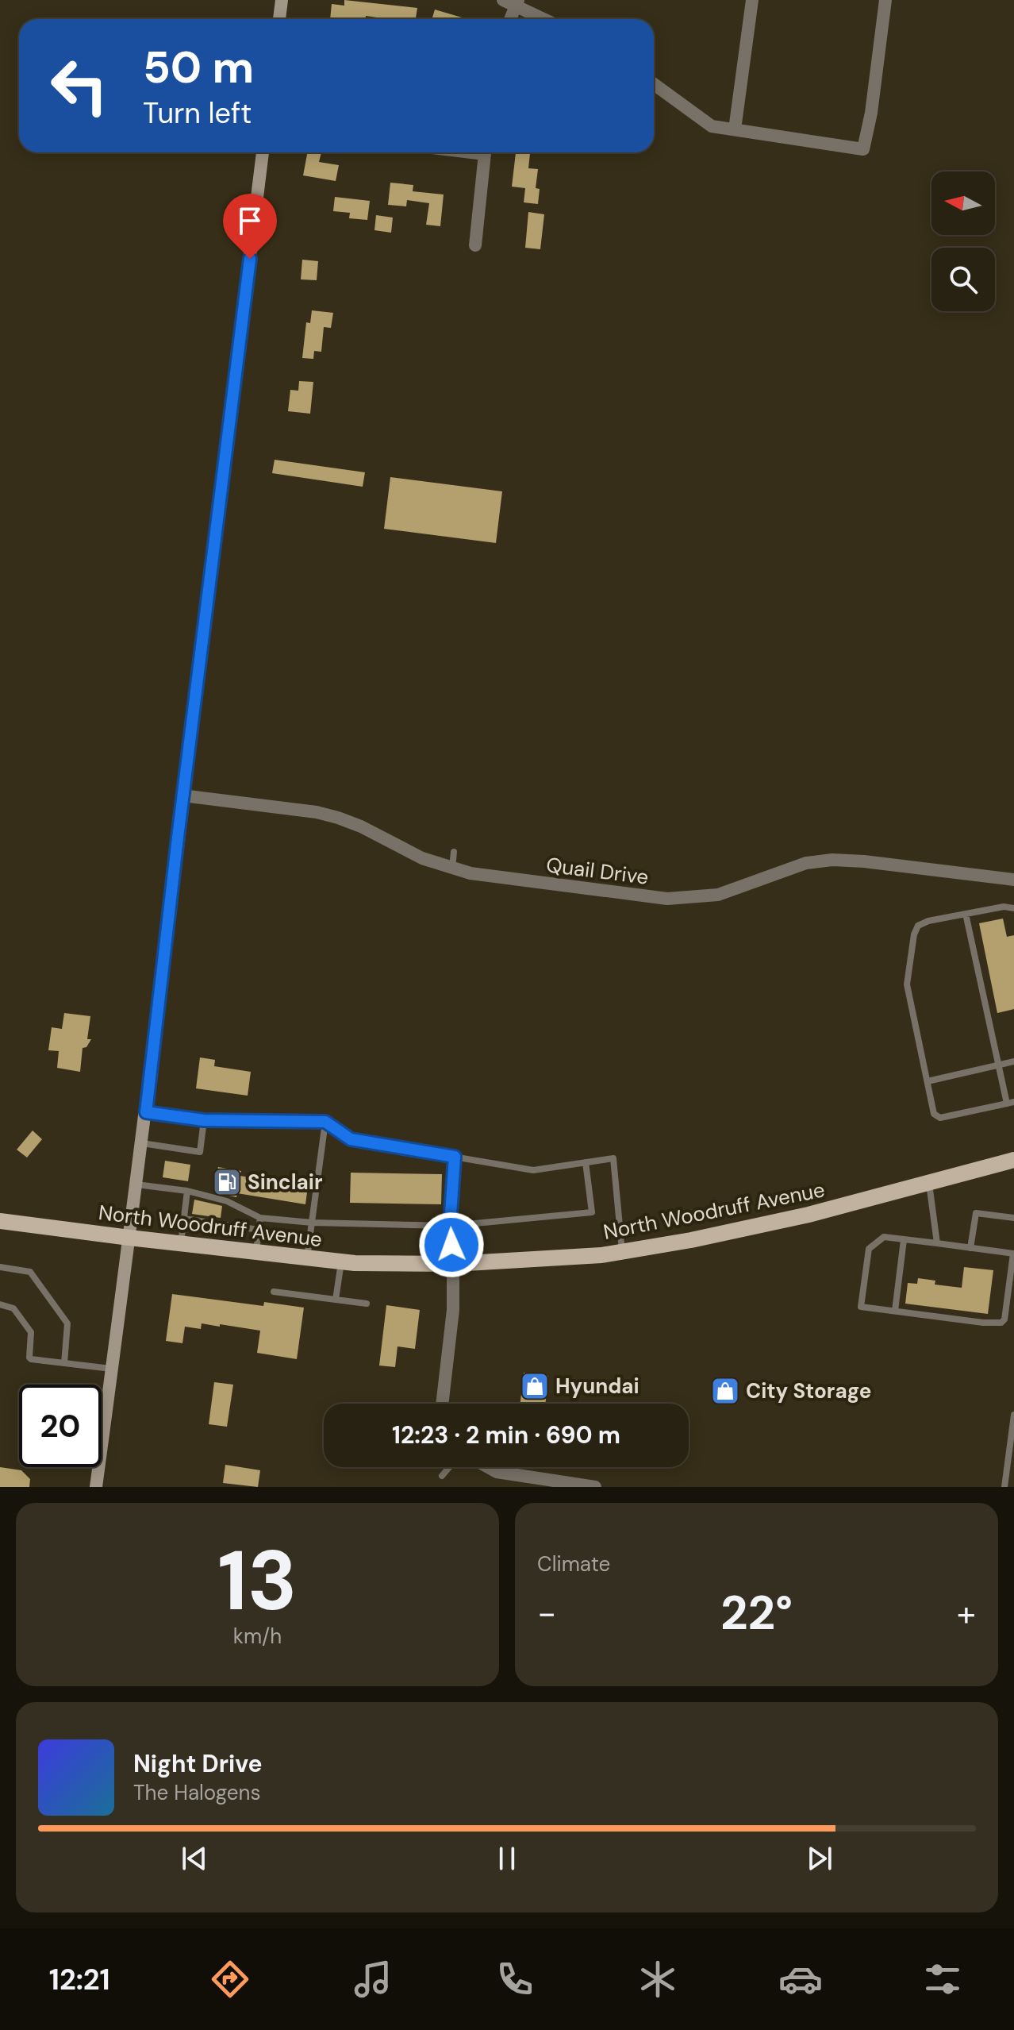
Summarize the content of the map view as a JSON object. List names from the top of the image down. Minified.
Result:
{"streets":{"main road":["North Woodruff Avenue"],"street":["Quail Drive"]},"places":{"fuel station":["Sinclair"],"shop":["Hyundai","City Storage"]},"north":"left","page":{"turn":["50 m","Turn left"],"limit":"20","trip":"12:23 · 2 min · 690 m","tile":[["13","km/h"],"Climate"],"heat":["−","22°","+"],"song":["Night Drive","The Halogens"],"tabs":"12:21"}}
